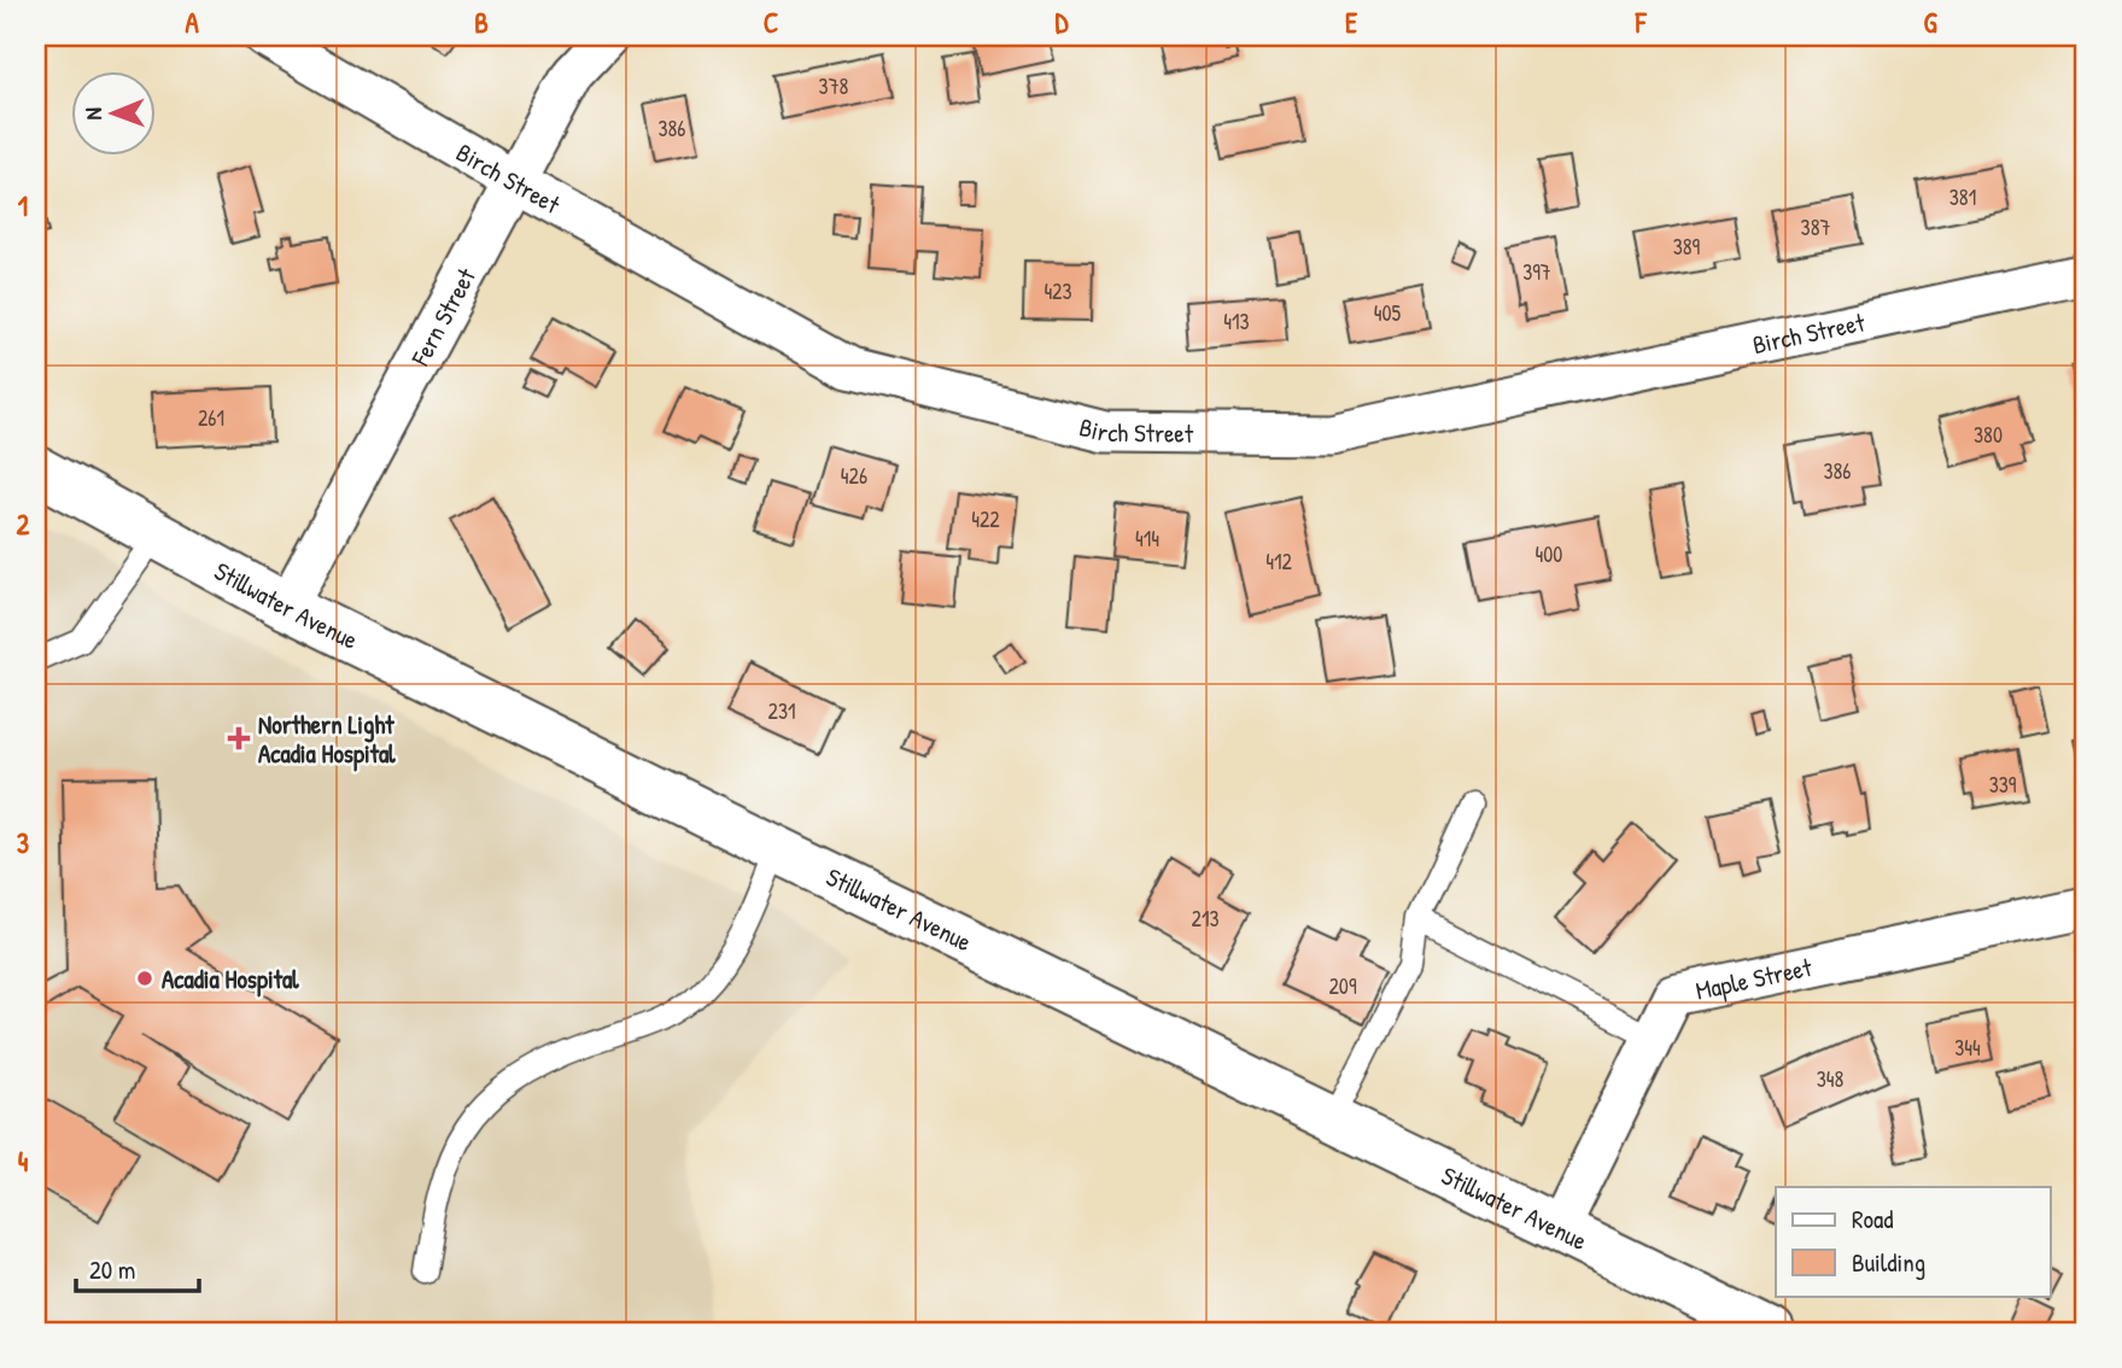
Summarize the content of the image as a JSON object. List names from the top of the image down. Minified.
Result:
{"streets":{"main road":["Stillwater Avenue"],"street":["Birch Street","Fern Street","Maple Street"]},"crossings":[["Birch Street","Fern Street"],["Fern Street","Stillwater Avenue"],["Stillwater Avenue","Maple Street"]],"places":{"health":["Northern Light Acadia Hospital"],"other":["Acadia Hospital"]},"house_numbers":["378","386","381","387","389","397","423","405","413","261","380","386","426","422","414","400","412","231","339","213","209","344","348"],"legend":["Road","Building"],"scale_bar":"20 m","north":"left","grid":{"columns":["A","B","C","D","E","F","G"],"rows":["1","2","3","4"]}}
